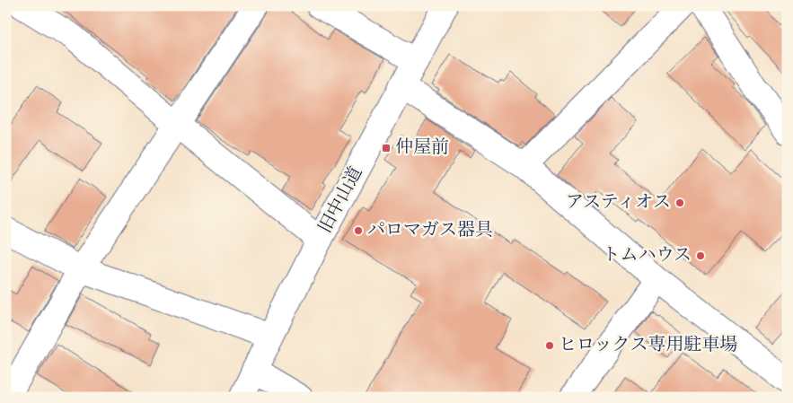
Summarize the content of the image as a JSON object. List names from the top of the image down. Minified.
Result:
{"streets":{"street":["旧中山道"]},"places":{"transit":["仲屋前"],"other":["アスティオス","パロマガス器具","トムハウス","ヒロックス専用駐車場"]}}
